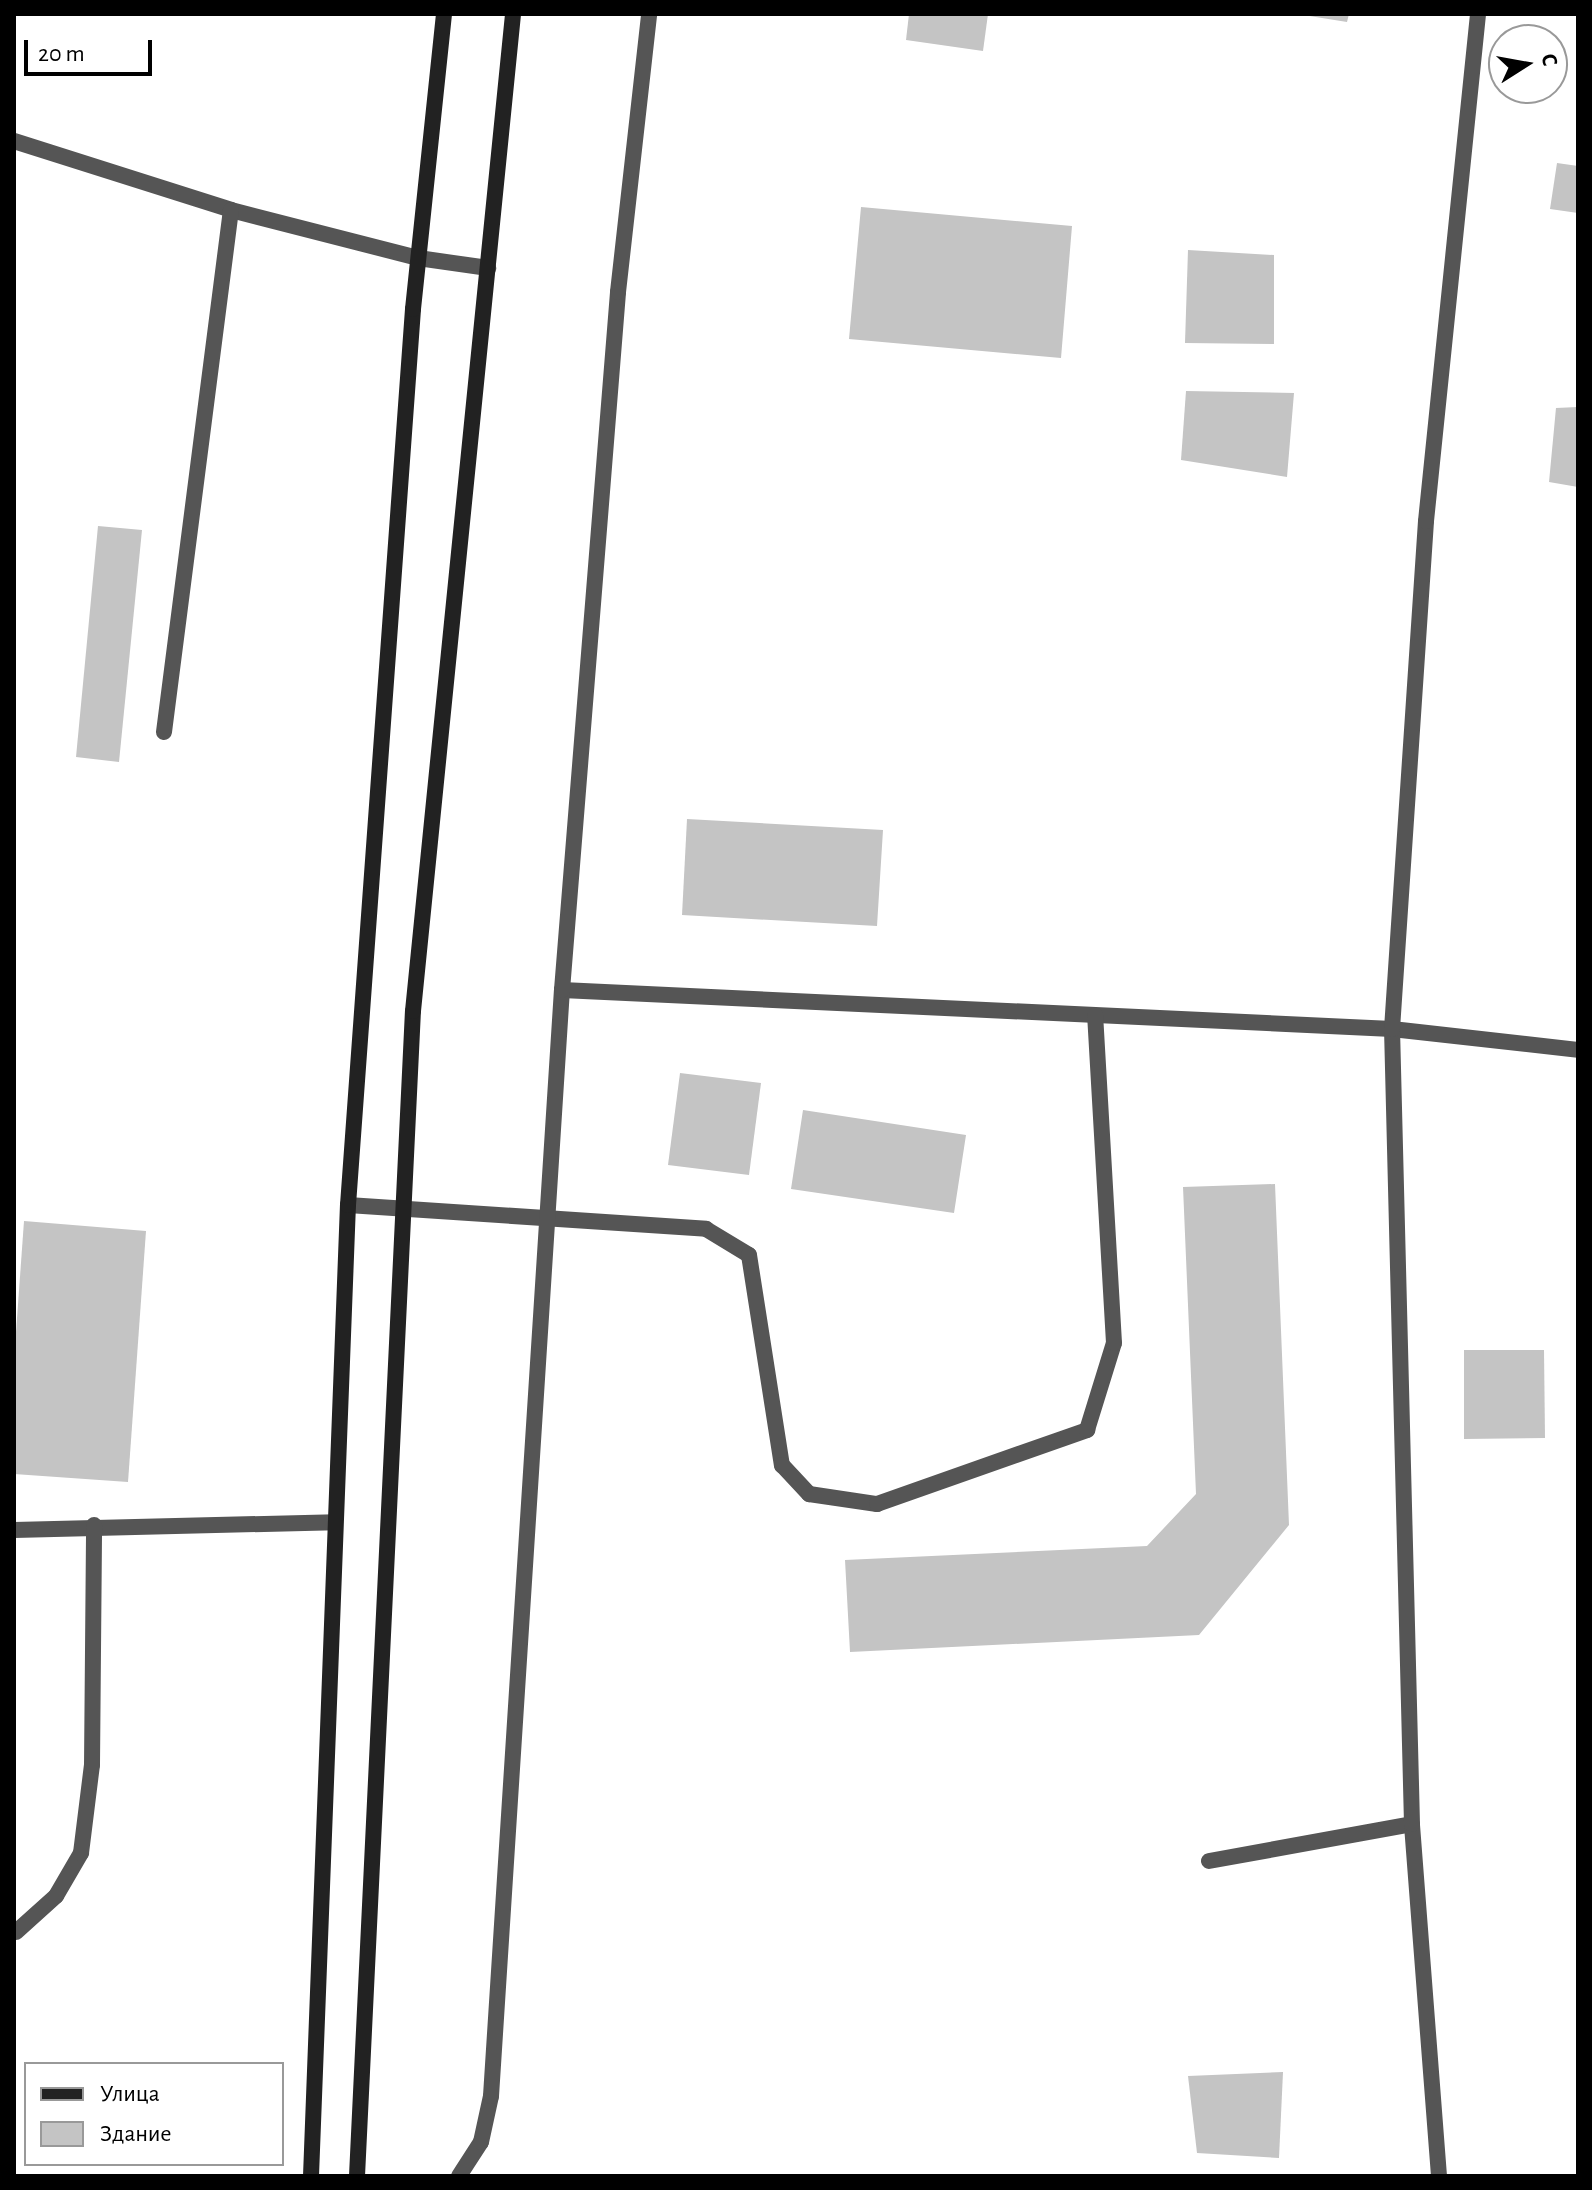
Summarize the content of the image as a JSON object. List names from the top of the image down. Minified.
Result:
{"legend":["Улица","Здание"],"scale_bar":"20 m","north":"right"}
